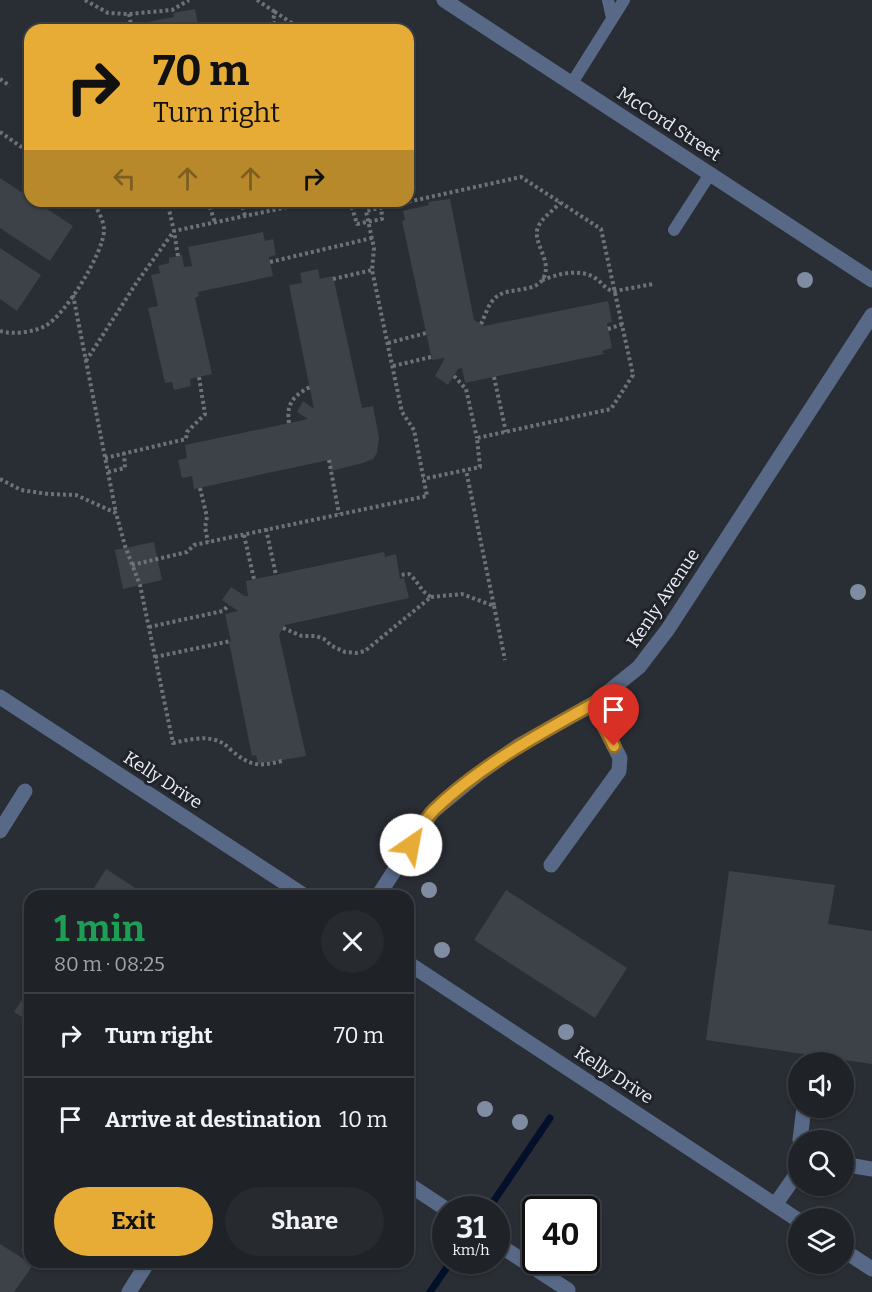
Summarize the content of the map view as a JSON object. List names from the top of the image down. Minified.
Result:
{"streets":{"street":["McCord Street","Kenly Avenue","Kelly Drive"]},"page":{"turn":["70 m","Turn right"],"heading":["1 min","80 m · 08:25"],"list":[{"name":"Turn right","value":"70 m"},{"name":"Arrive at destination","value":"10 m"}],"buttons":["Exit","Share"],"speed":"31 km/h","limit":"40"}}
